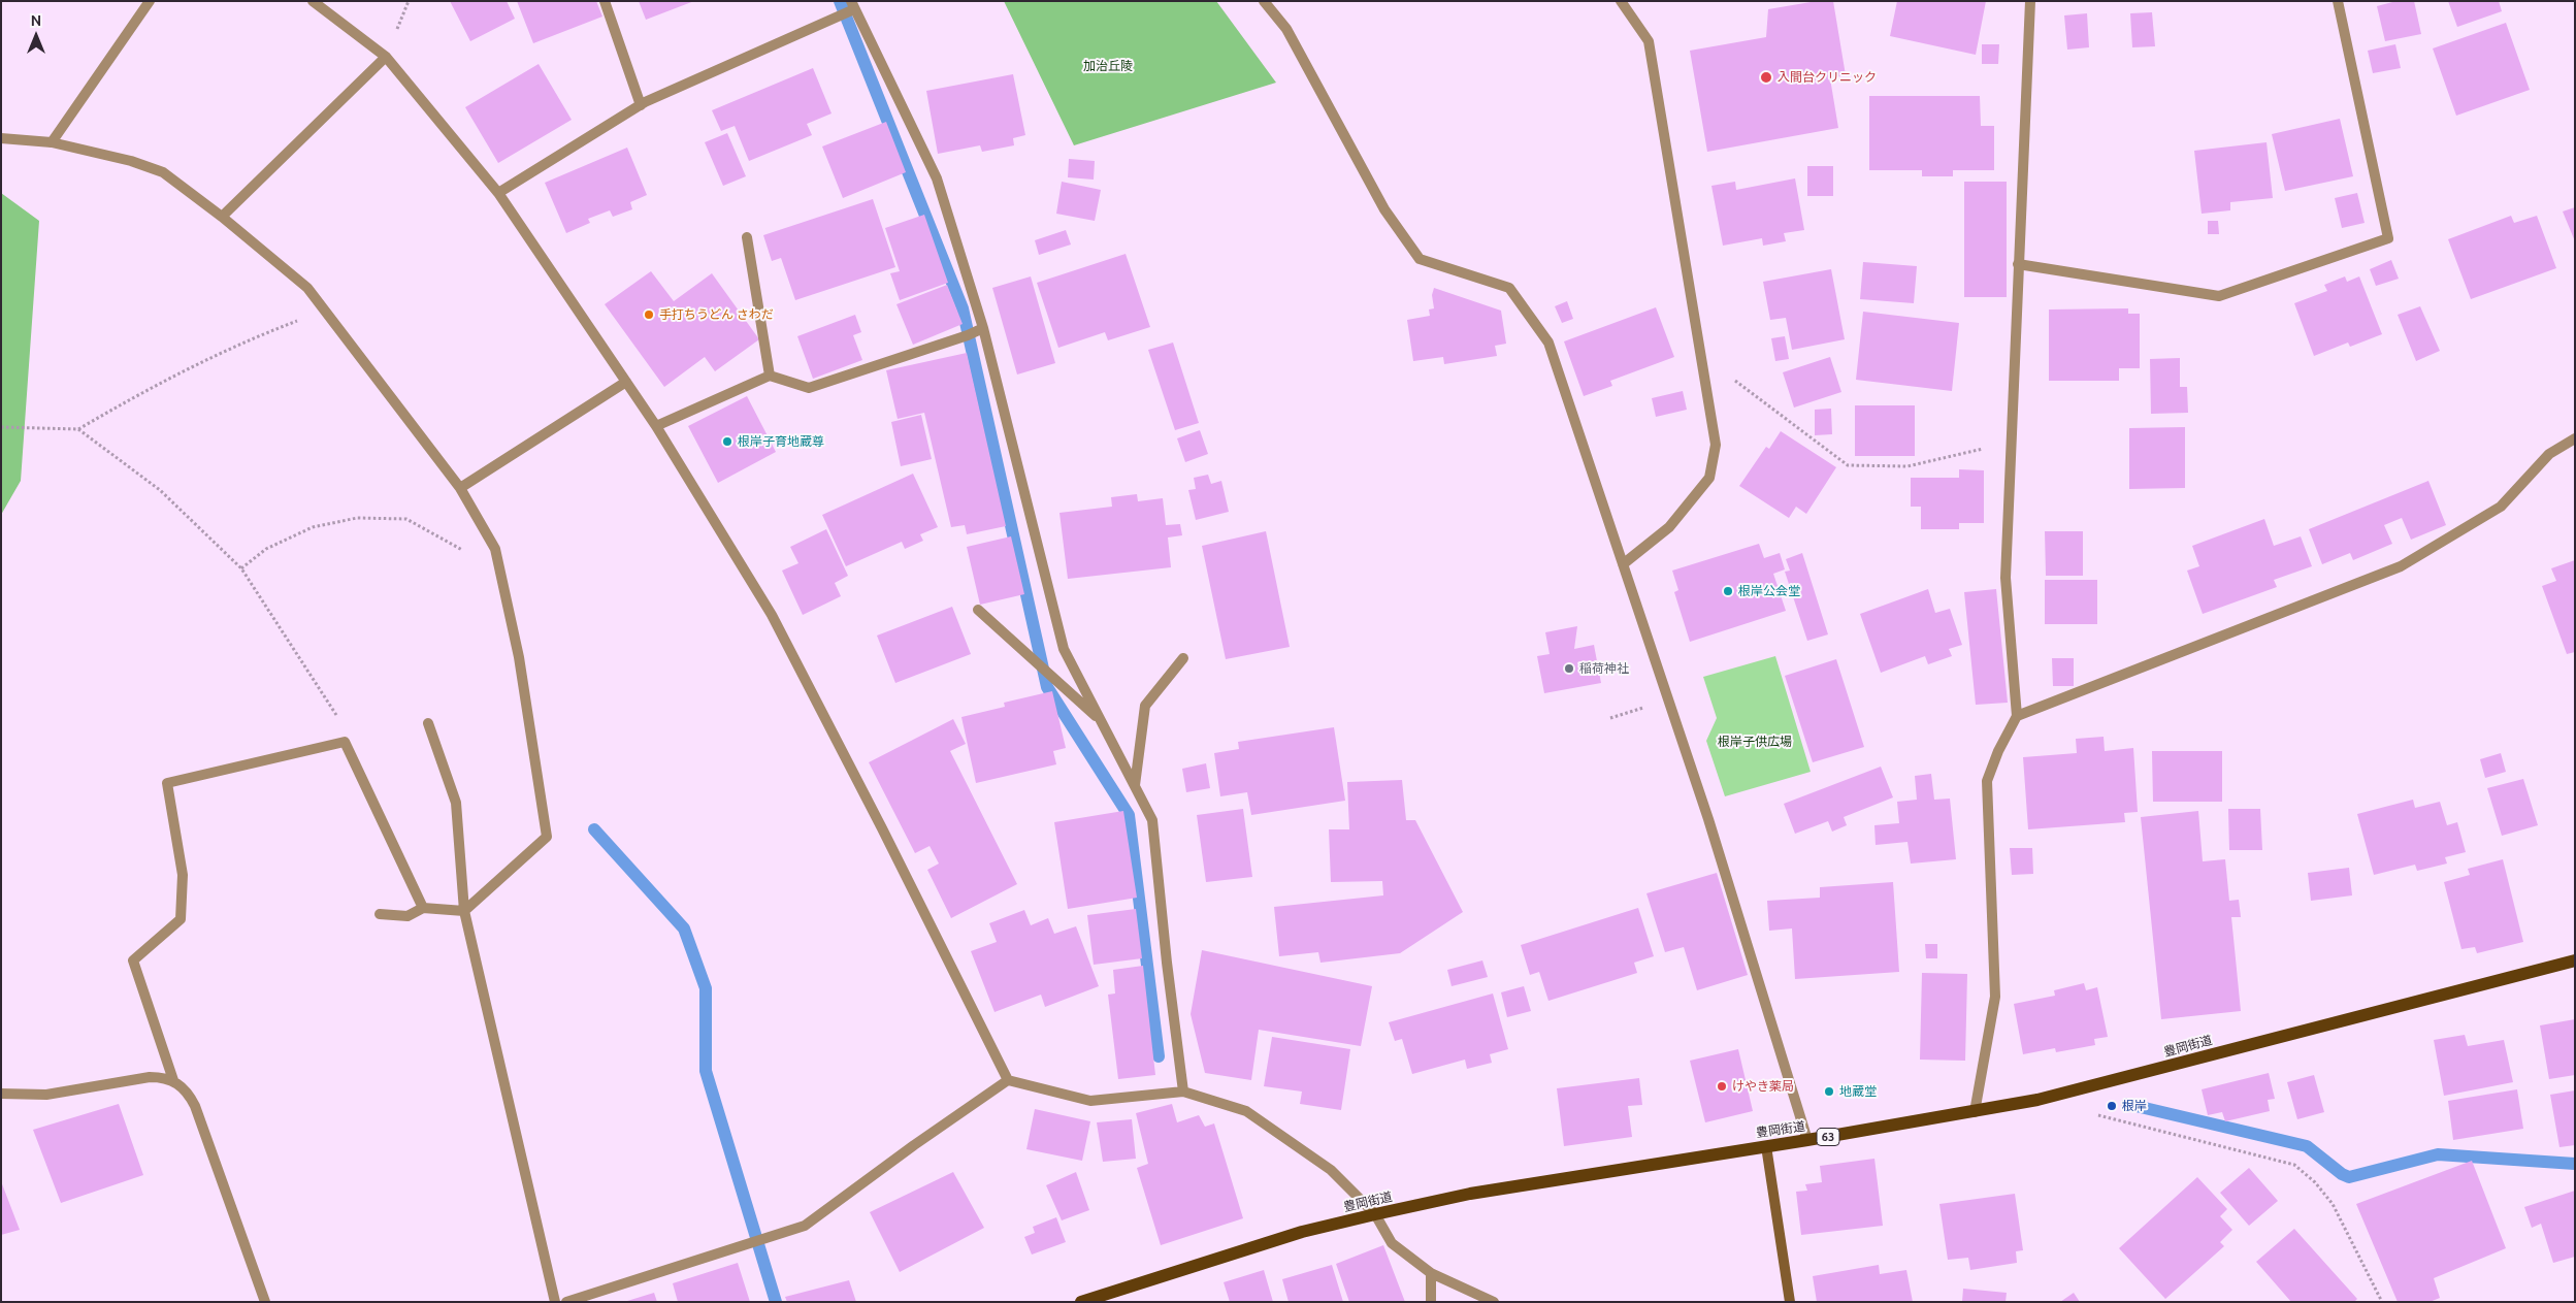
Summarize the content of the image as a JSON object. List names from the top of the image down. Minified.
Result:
{"streets":{"main road":["豊岡街道","63"]},"parks":["加治丘陵","根岸子供広場"],"places":["入間台クリニック","手打ちうどん さわだ","根岸子育地蔵尊","根岸公会堂","稲荷神社","けやき薬局","地蔵堂","根岸"],"north":"top"}
